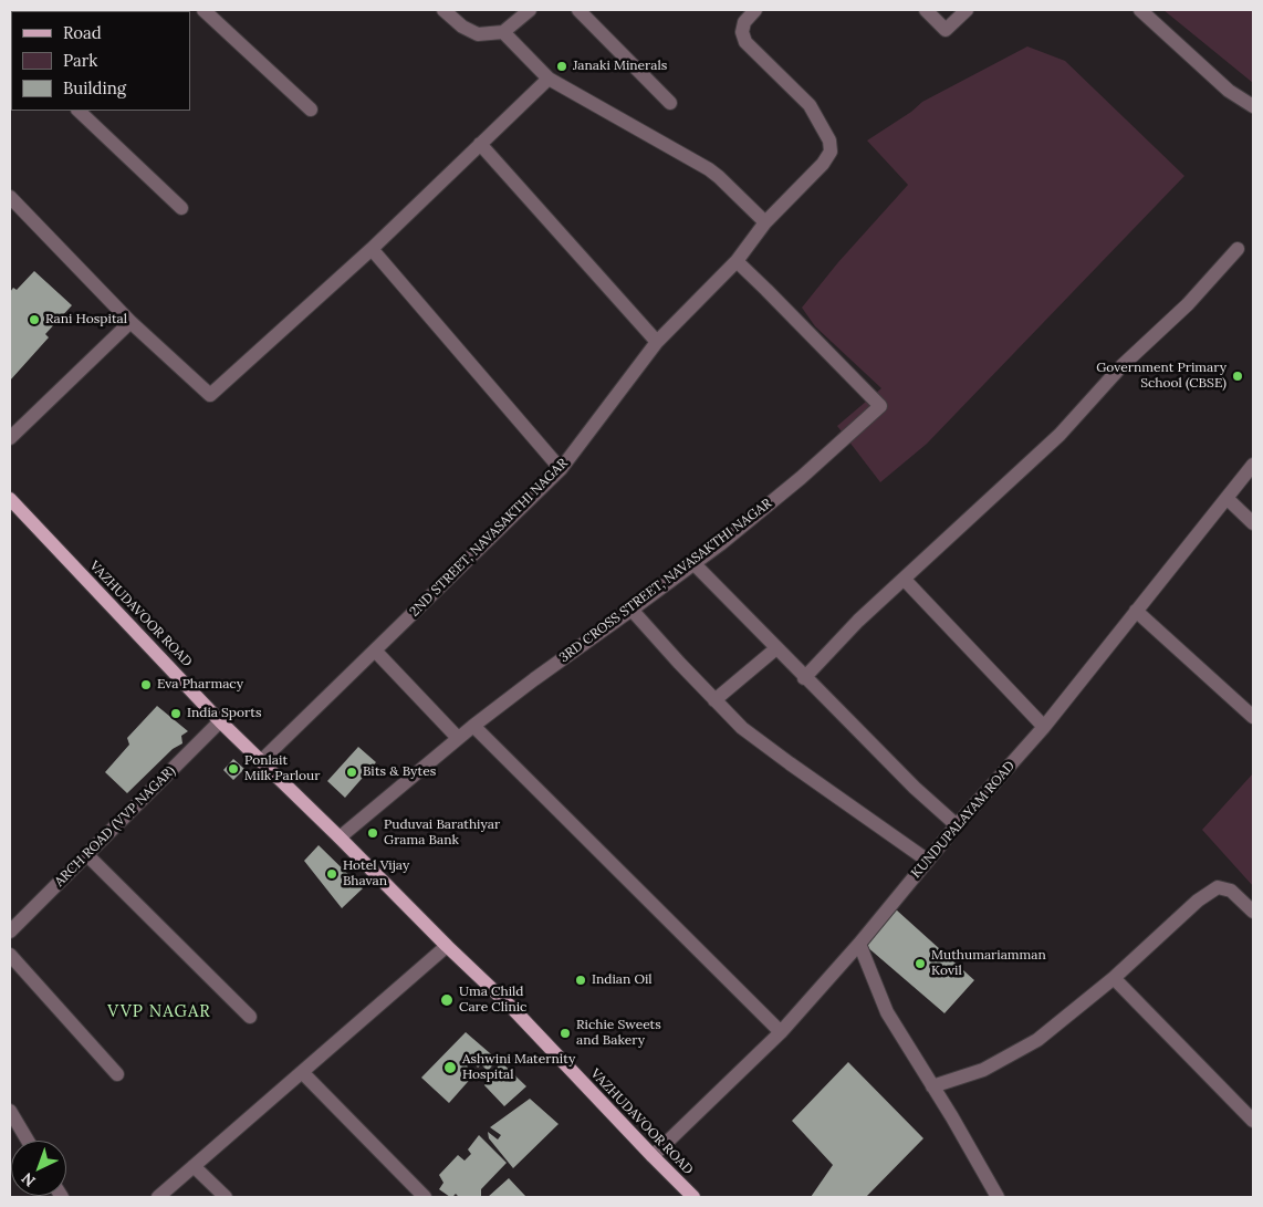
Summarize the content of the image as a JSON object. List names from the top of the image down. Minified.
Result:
{"streets":{"main road":["VAZHUDAVOOR ROAD"],"street":["2ND STREET, NAVASAKTHI NAGAR","3RD CROSS STREET, NAVASAKTHI NAGAR","KUNDUPALAYAM ROAD","ARCH ROAD (VVP NAGAR)"]},"crossings":[["2ND STREET, NAVASAKTHI NAGAR","3RD CROSS STREET, NAVASAKTHI NAGAR"],["2ND STREET, NAVASAKTHI NAGAR","VAZHUDAVOOR ROAD"],["3RD CROSS STREET, NAVASAKTHI NAGAR","VAZHUDAVOOR ROAD"],["VAZHUDAVOOR ROAD","KUNDUPALAYAM ROAD"],["VAZHUDAVOOR ROAD","ARCH ROAD (VVP NAGAR)"]],"districts":["VVP NAGAR"],"places":["Janaki Minerals","Rani Hospital","Government Primary School (CBSE)","Eva Pharmacy","India Sports","Ponlait Milk Parlour","Bits & Bytes","Puduvai Barathiyar Grama Bank","Hotel Vijay Bhavan","Muthumariamman Kovil","Indian Oil","Uma Child Care Clinic","Richie Sweets and Bakery","Ashwini Maternity Hospital"],"legend":["Road","Park","Building"],"north":"bottom left"}
